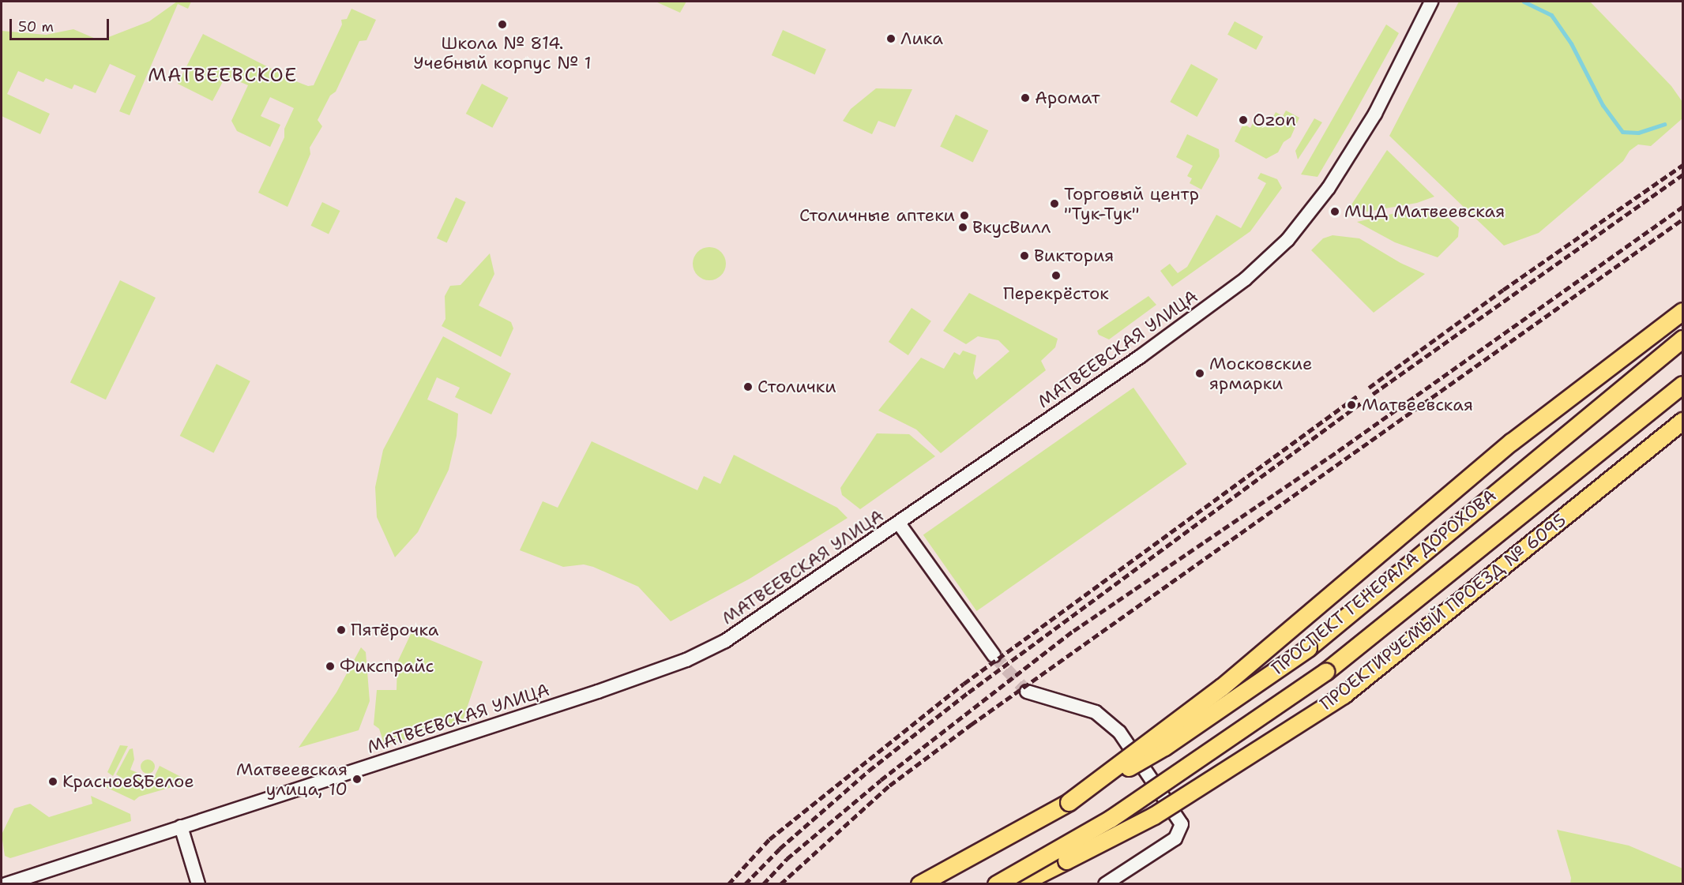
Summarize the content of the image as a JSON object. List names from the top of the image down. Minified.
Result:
{"streets":{"main road":["ПРОСПЕКТ ГЕНЕРАЛА ДОРОХОВА","ПРОЕКТИРУЕМЫЙ ПРОЕЗД № 6095"],"street":["МАТВЕЕВСКАЯ УЛИЦА"]},"districts":["МАТВЕЕВСКОЕ"],"places":["Школа № 814. Учебный корпус № 1","Лика","Аромат","Ozon","Торговый центр \"Тук-Тук\"","МЦД Матвеевская","Столичные аптеки","ВкусВилл","Виктория","Перекрёсток","Московские ярмарки","Столички","Матвеевская","Пятёрочка","Фикспрайс","Матвеевская улица, 10","Красное&Белое"],"scale_bar":"50 m"}
